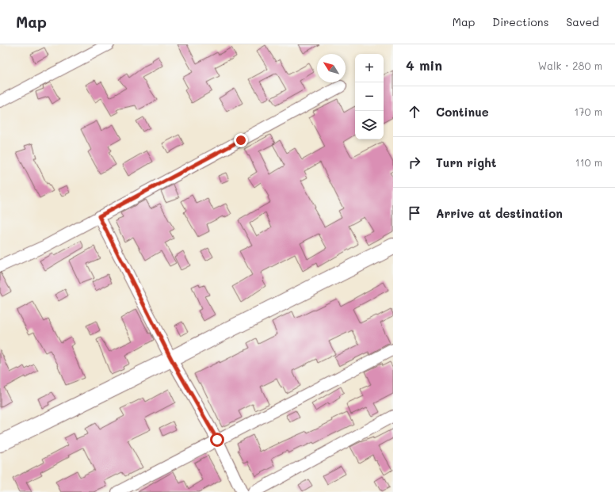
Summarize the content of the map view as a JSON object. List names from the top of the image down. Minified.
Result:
{"north":"top left","page":{"header":"Map","nav":["Map","Directions","Saved"],"heading":["4 min","Walk · 280 m"],"map_buttons":["+","−"],"list":[["Continue","170 m"],["Turn right","110 m"],"Arrive at destination"]}}
